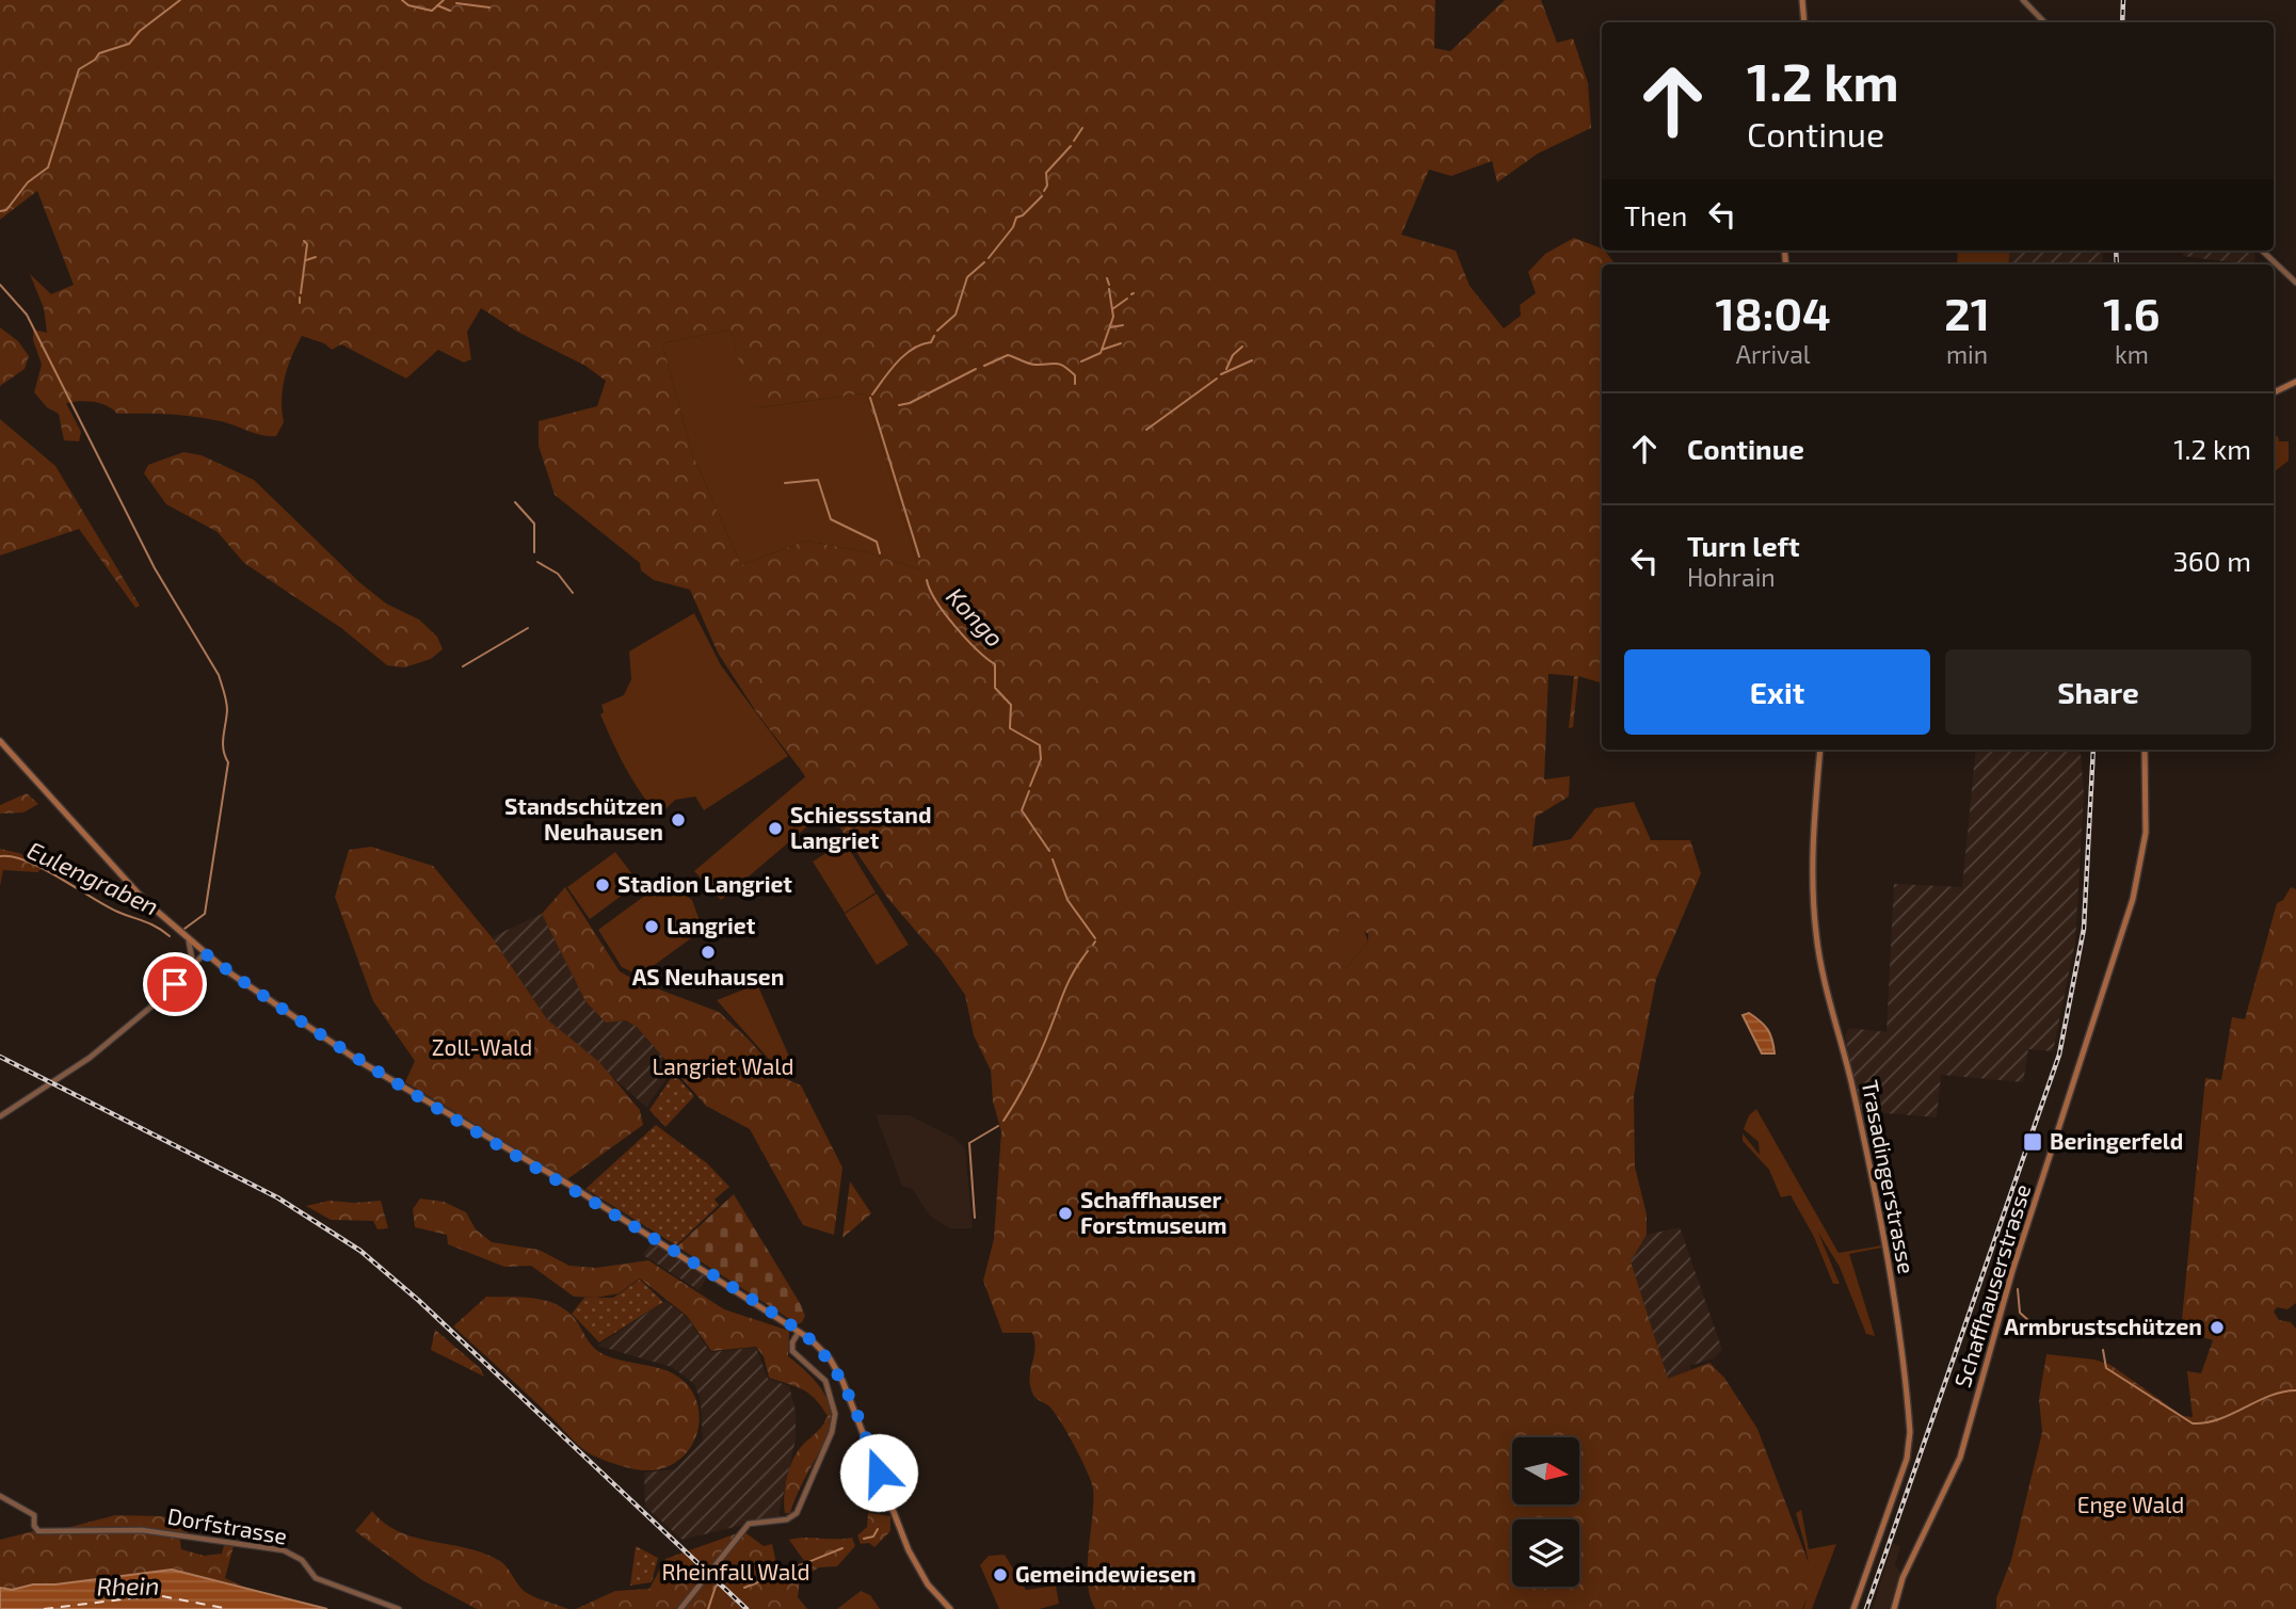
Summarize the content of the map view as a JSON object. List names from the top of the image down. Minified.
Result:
{"streets":{"main road":["Trasadingerstrasse","Schaffhauserstrasse"],"street":["Dorfstrasse"]},"water":["Kongo","Eulengraben","Rhein"],"parks":["Zoll-Wald","Langriet Wald","Enge Wald","Rheinfall Wald"],"places":{"other":["Standschützen Neuhausen","Schiessstand Langriet","Stadion Langriet","Langriet","AS Neuhausen","Schaffhauser Forstmuseum","Armbrustschützen","Gemeindewiesen"],"transit":["Beringerfeld"]},"north":"right","page":{"turn":["1.2 km","Continue"],"then":"Then","eta":["18:04","Arrival","21","min","1.6","km"],"list":[{"name":"Continue","value":"1.2 km"},{"name":"Turn left","note":"Hohrain","value":"360 m"}],"buttons":["Exit","Share"]}}
